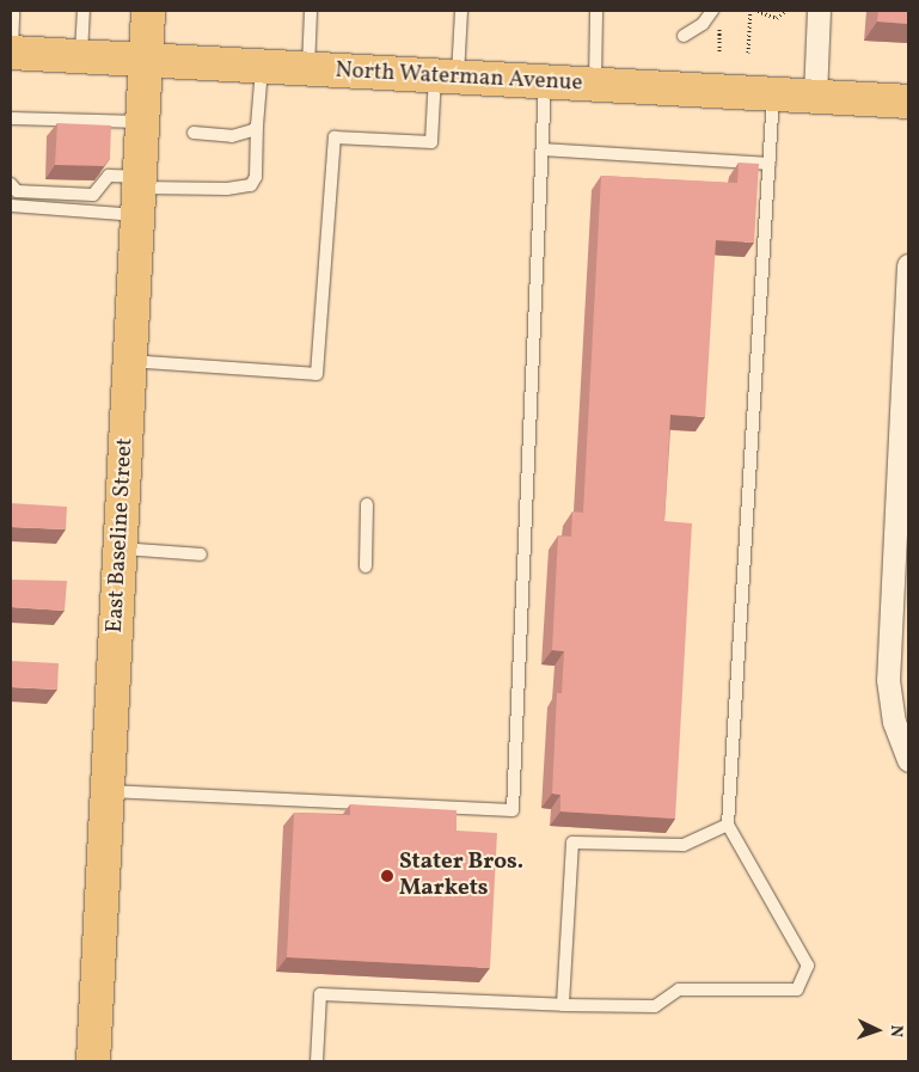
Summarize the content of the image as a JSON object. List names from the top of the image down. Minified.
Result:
{"streets":{"main road":["North Waterman Avenue","East Baseline Street"]},"crossings":[["North Waterman Avenue","East Baseline Street"]],"places":["Stater Bros. Markets"],"north":"right"}
